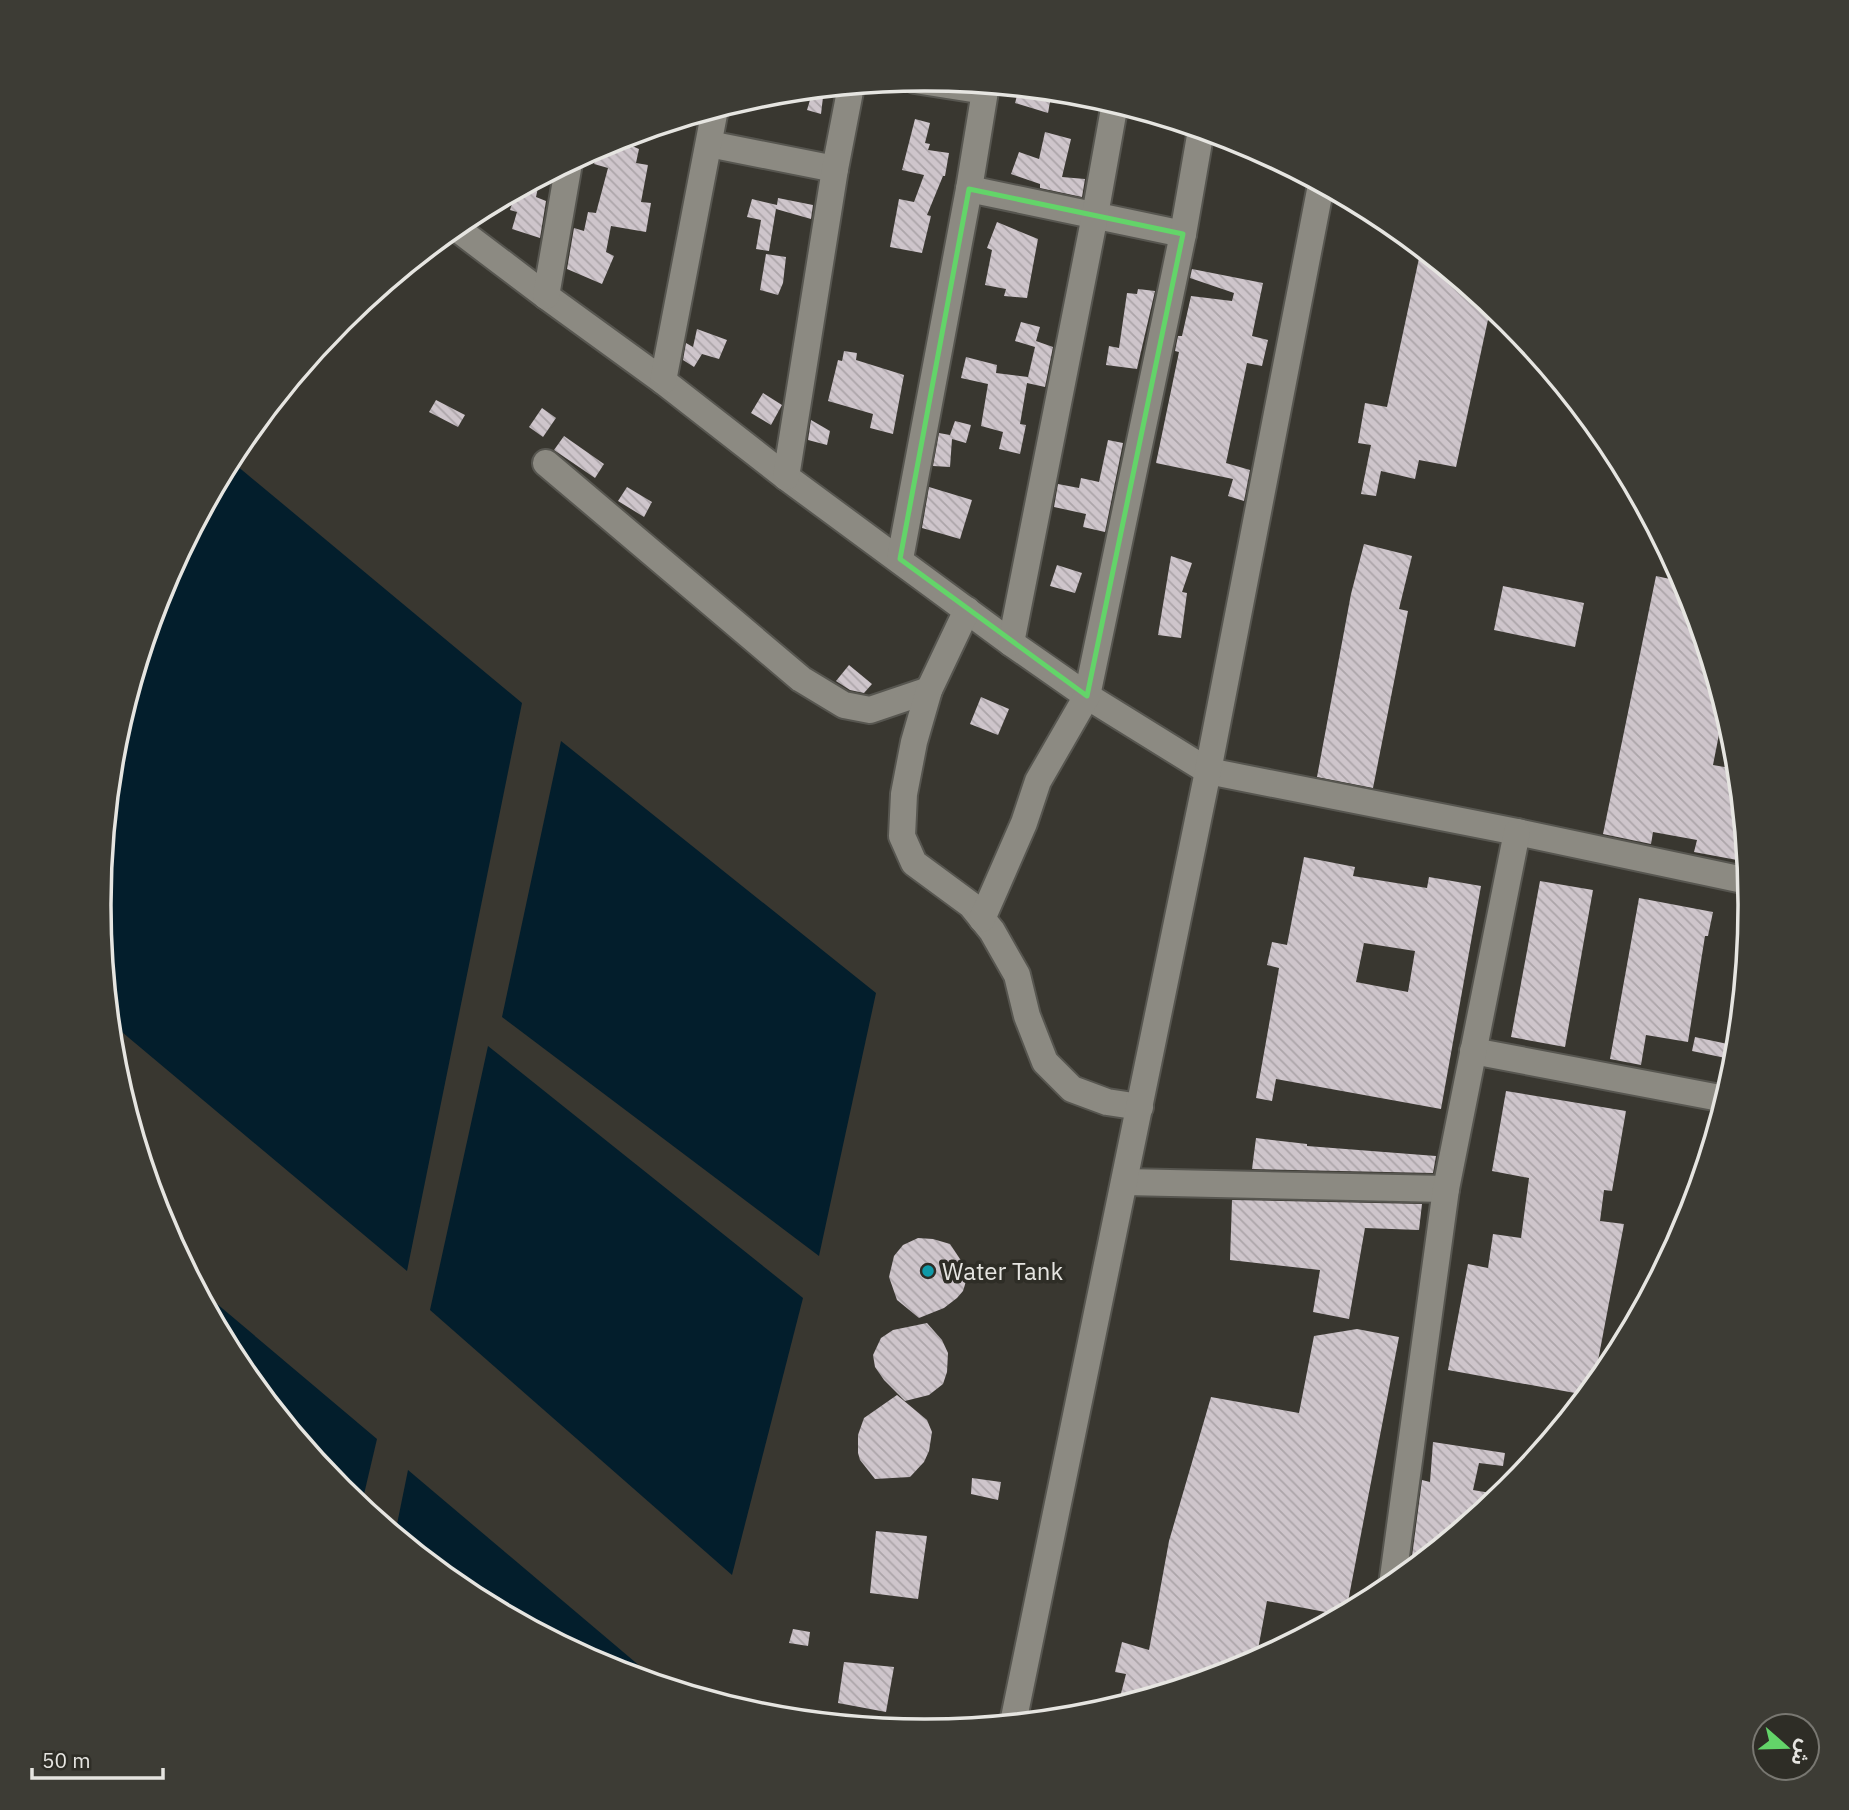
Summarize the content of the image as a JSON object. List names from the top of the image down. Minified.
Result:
{"places":["Water Tank"],"scale_bar":"50 m","north":"right"}
